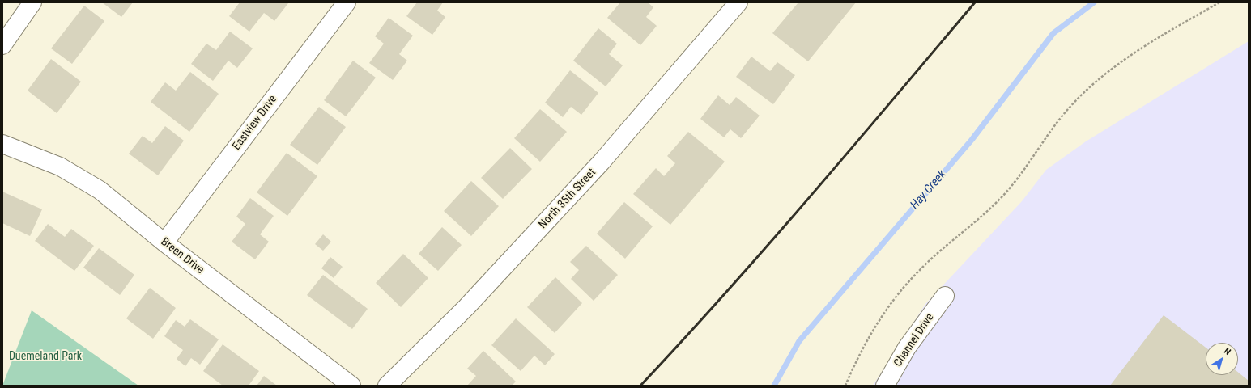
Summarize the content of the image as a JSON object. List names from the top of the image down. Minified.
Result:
{"streets":{"street":["Eastview Drive","North 35th Street","Breen Drive","Channel Drive"]},"crossings":[["Eastview Drive","Breen Drive"]],"water":["Hay Creek"],"parks":["Duemeland Park"],"north":"top right"}
